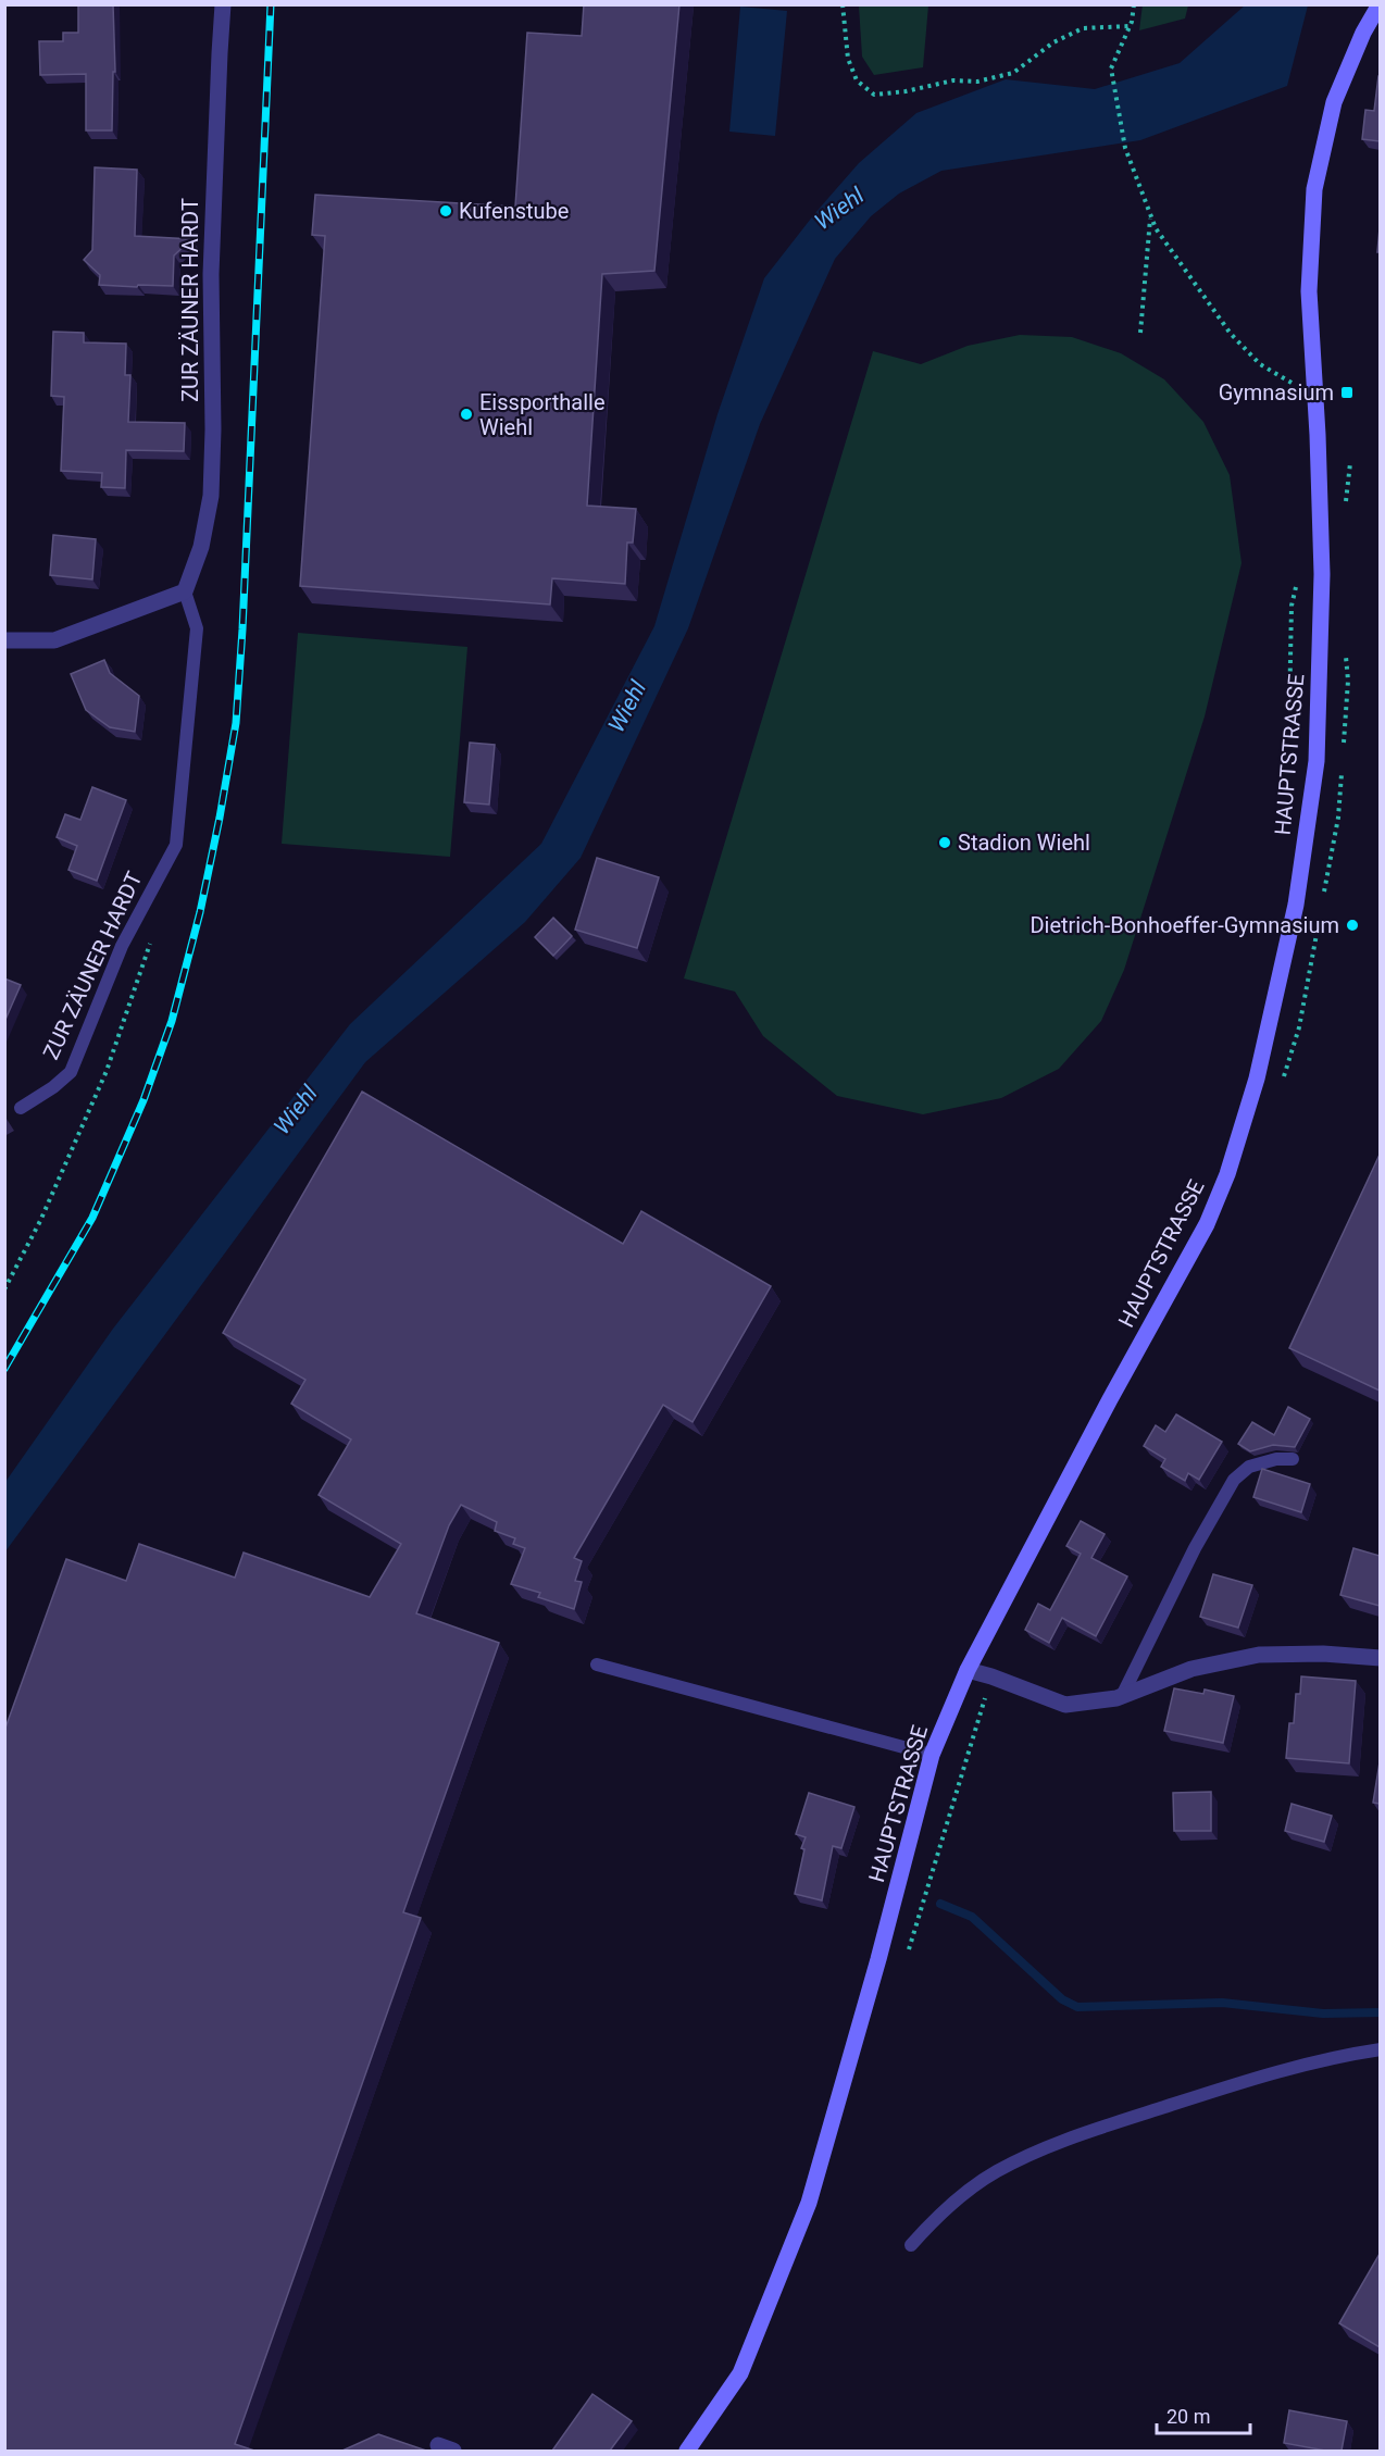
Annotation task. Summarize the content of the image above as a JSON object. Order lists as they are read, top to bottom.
{
  "streets": {
    "street": ["ZUR ZÄUNER HARDT", "HAUPTSTRASSE"]
  },
  "water": ["Wiehl"],
  "places": {
    "other": [
      "Kufenstube",
      "Eissporthalle Wiehl",
      "Stadion Wiehl",
      "Dietrich-Bonhoeffer-Gymnasium"
    ],
    "transit": ["Gymnasium"]
  },
  "scale_bar": "20 m"
}
